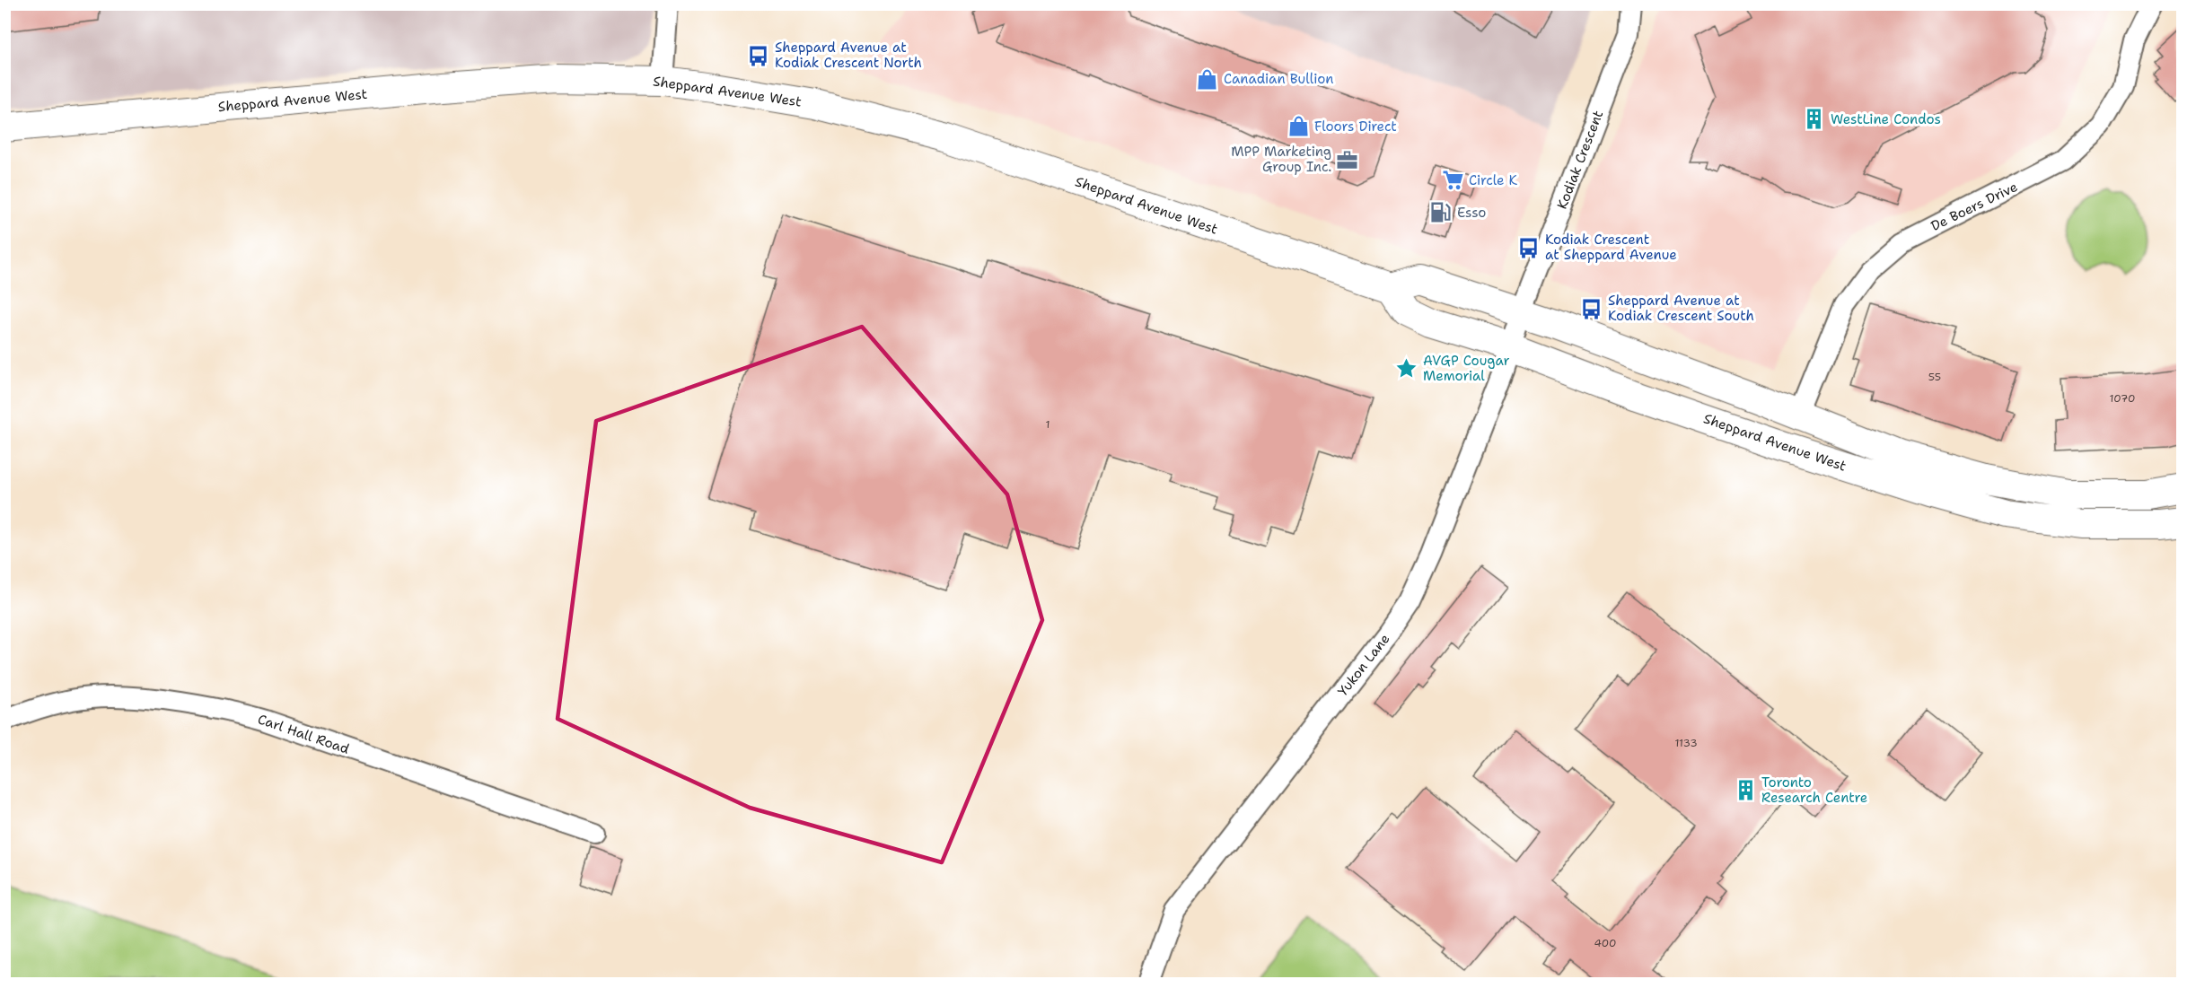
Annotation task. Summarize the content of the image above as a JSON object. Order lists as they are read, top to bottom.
{
  "streets": {
    "main road": ["Sheppard Avenue West"],
    "street": [
      "Kodiak Crescent",
      "De Boers Drive",
      "Yukon Lane",
      "Carl Hall Road"
    ]
  },
  "crossings": [
    ["Sheppard Avenue West", "Yukon Lane"],
    ["Kodiak Crescent", "Yukon Lane"]
  ],
  "places": {
    "bus stop": ["Sheppard Avenue at Kodiak Crescent North", "Kodiak Crescent at Sheppard Avenue", "Sheppard Avenue at Kodiak Crescent South"],
    "shop": ["Canadian Bullion", "Floors Direct"],
    "building": ["WestLine Condos", "Toronto Research Centre"],
    "office": ["MPP Marketing Group Inc."],
    "supermarket": ["Circle K"],
    "fuel station": ["Esso"],
    "place": ["AVGP Cougar Memorial"]
  },
  "house_numbers": [
    "55",
    "1070",
    "1",
    "1133",
    "400"
  ]
}
